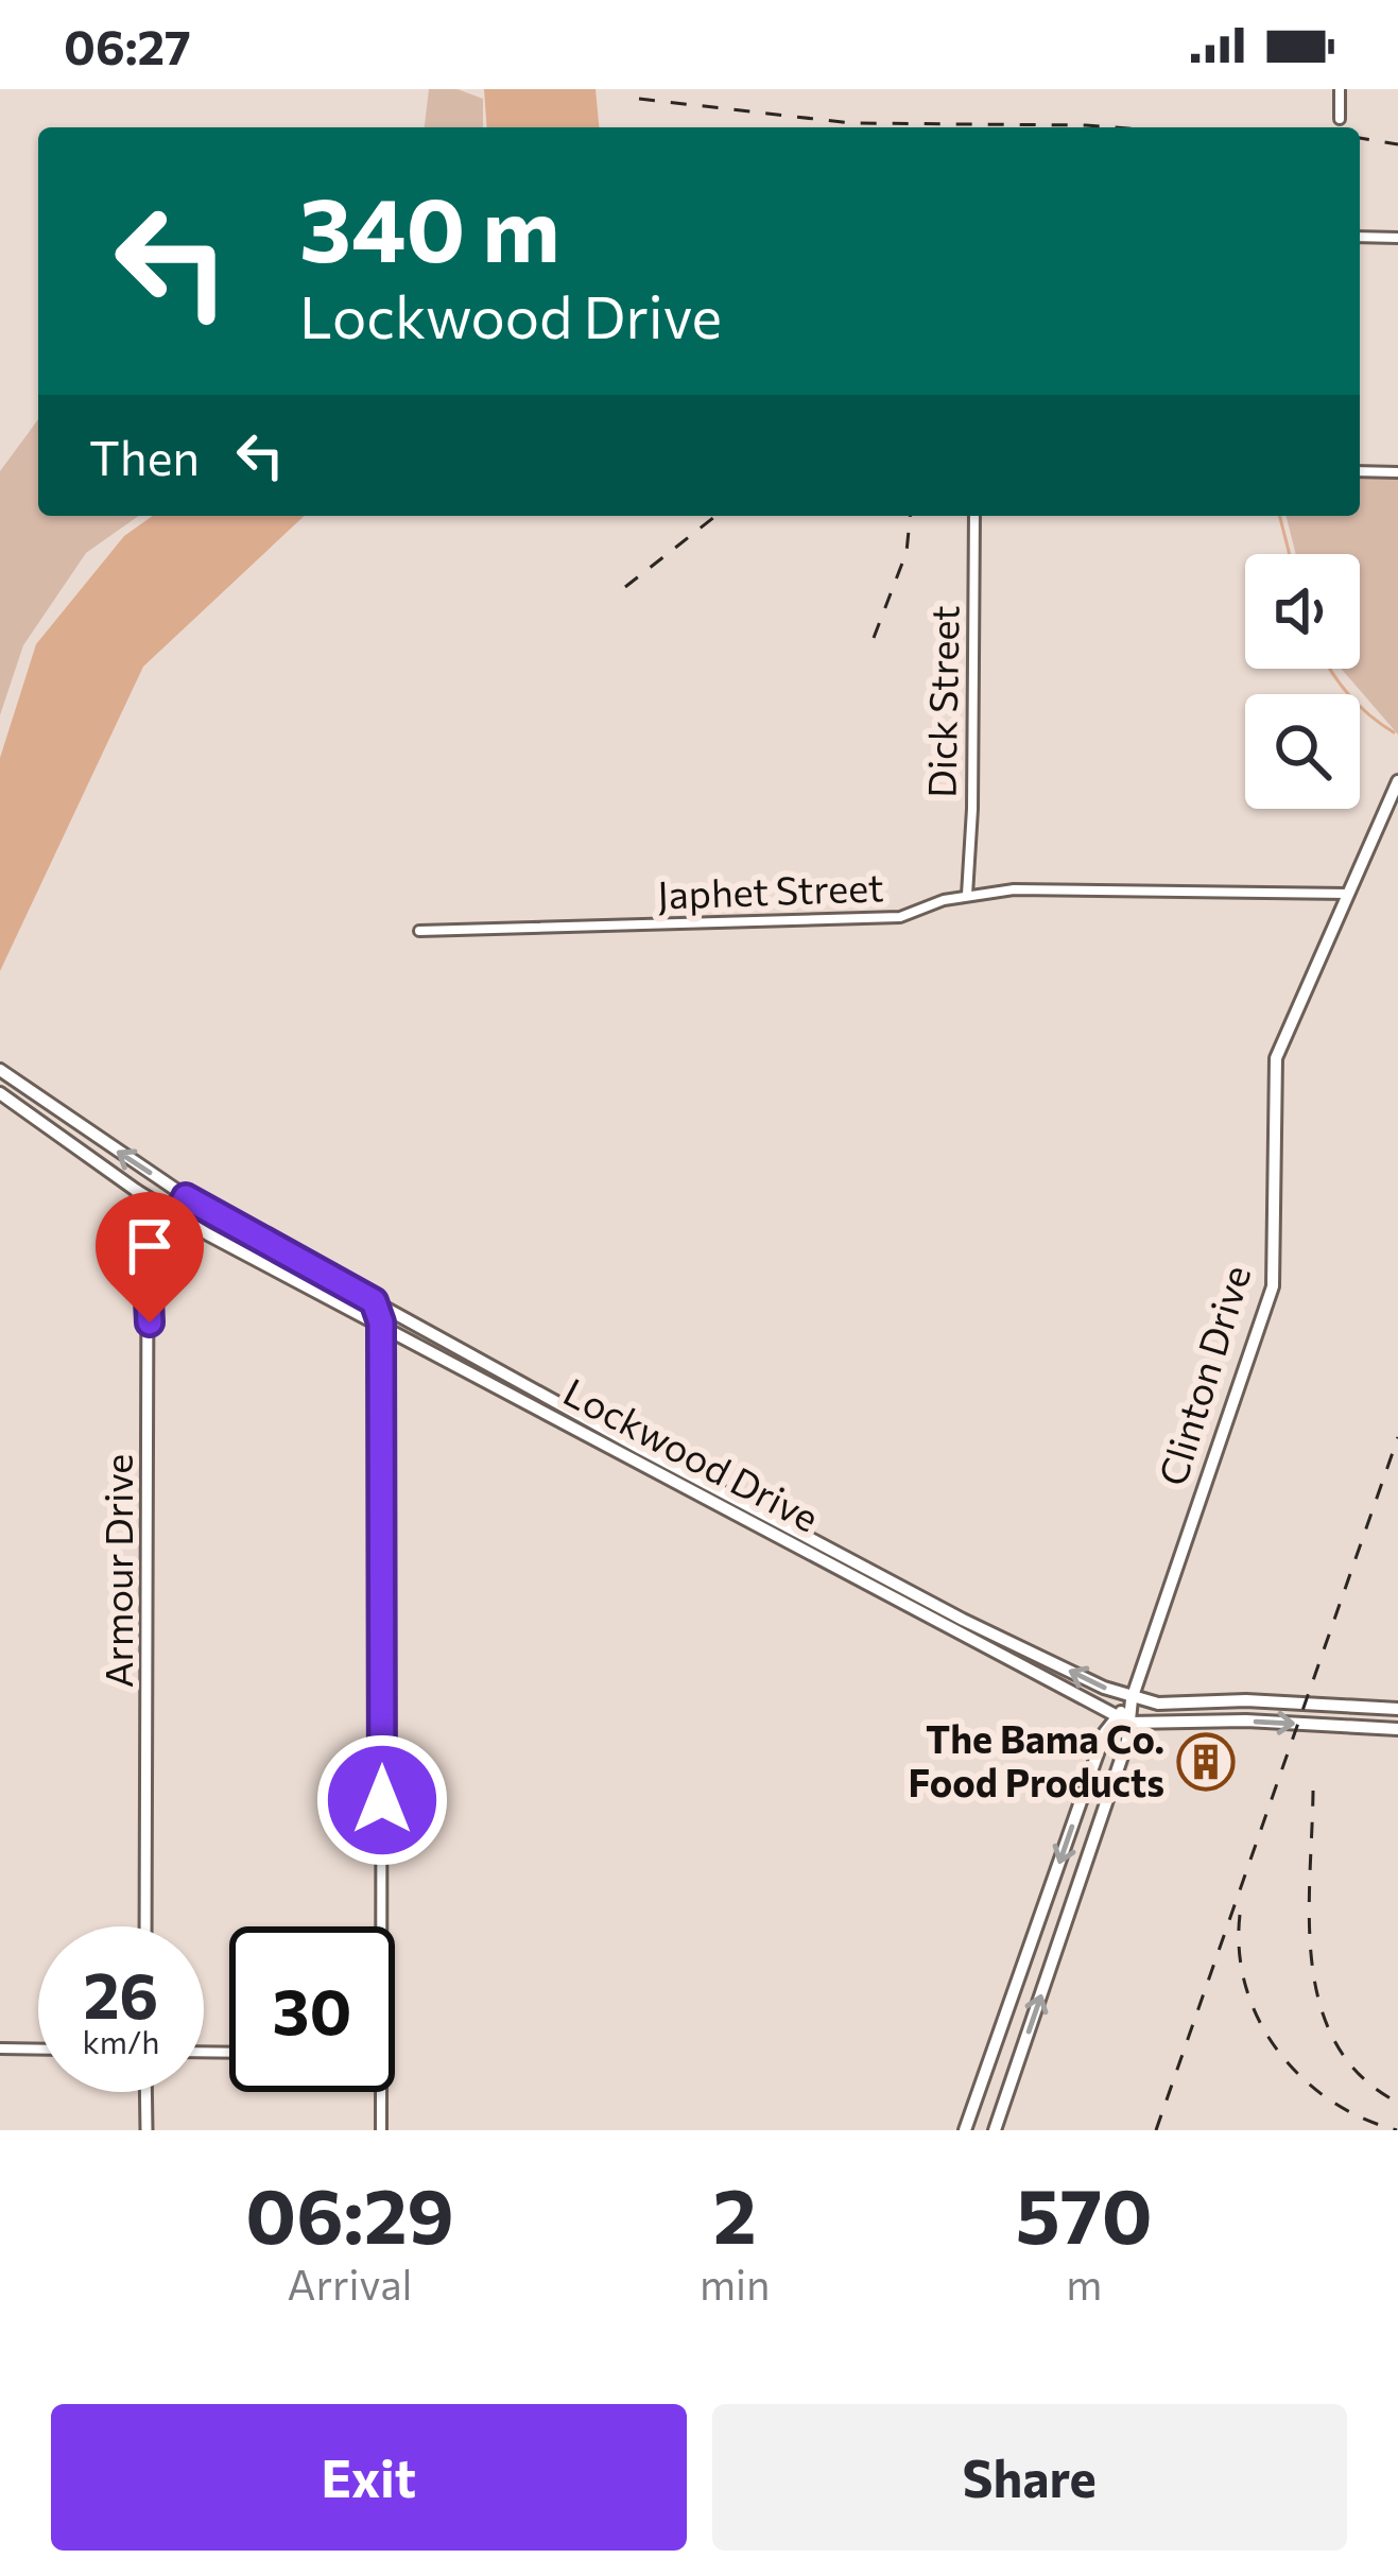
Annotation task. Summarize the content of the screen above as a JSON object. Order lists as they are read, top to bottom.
{
  "streets": {
    "main road": ["Clinton Drive", "Lockwood Drive"],
    "street": ["Dick Street", "Japhet Street", "Armour Drive"]
  },
  "crossings": [
    ["Dick Street", "Japhet Street"],
    ["Japhet Street", "Clinton Drive"],
    ["Clinton Drive", "Lockwood Drive"],
    ["Lockwood Drive", "Armour Drive"]
  ],
  "places": {
    "building": ["The Bama Co. Food Products"]
  },
  "page": {
    "status": "06:27",
    "turn": ["340 m", "Lockwood Drive"],
    "then": "Then",
    "speed": "26 km/h",
    "limit": "30",
    "eta": [
      "06:29",
      "Arrival",
      "2",
      "min",
      "570",
      "m"
    ],
    "buttons": ["Exit", "Share"]
  }
}
